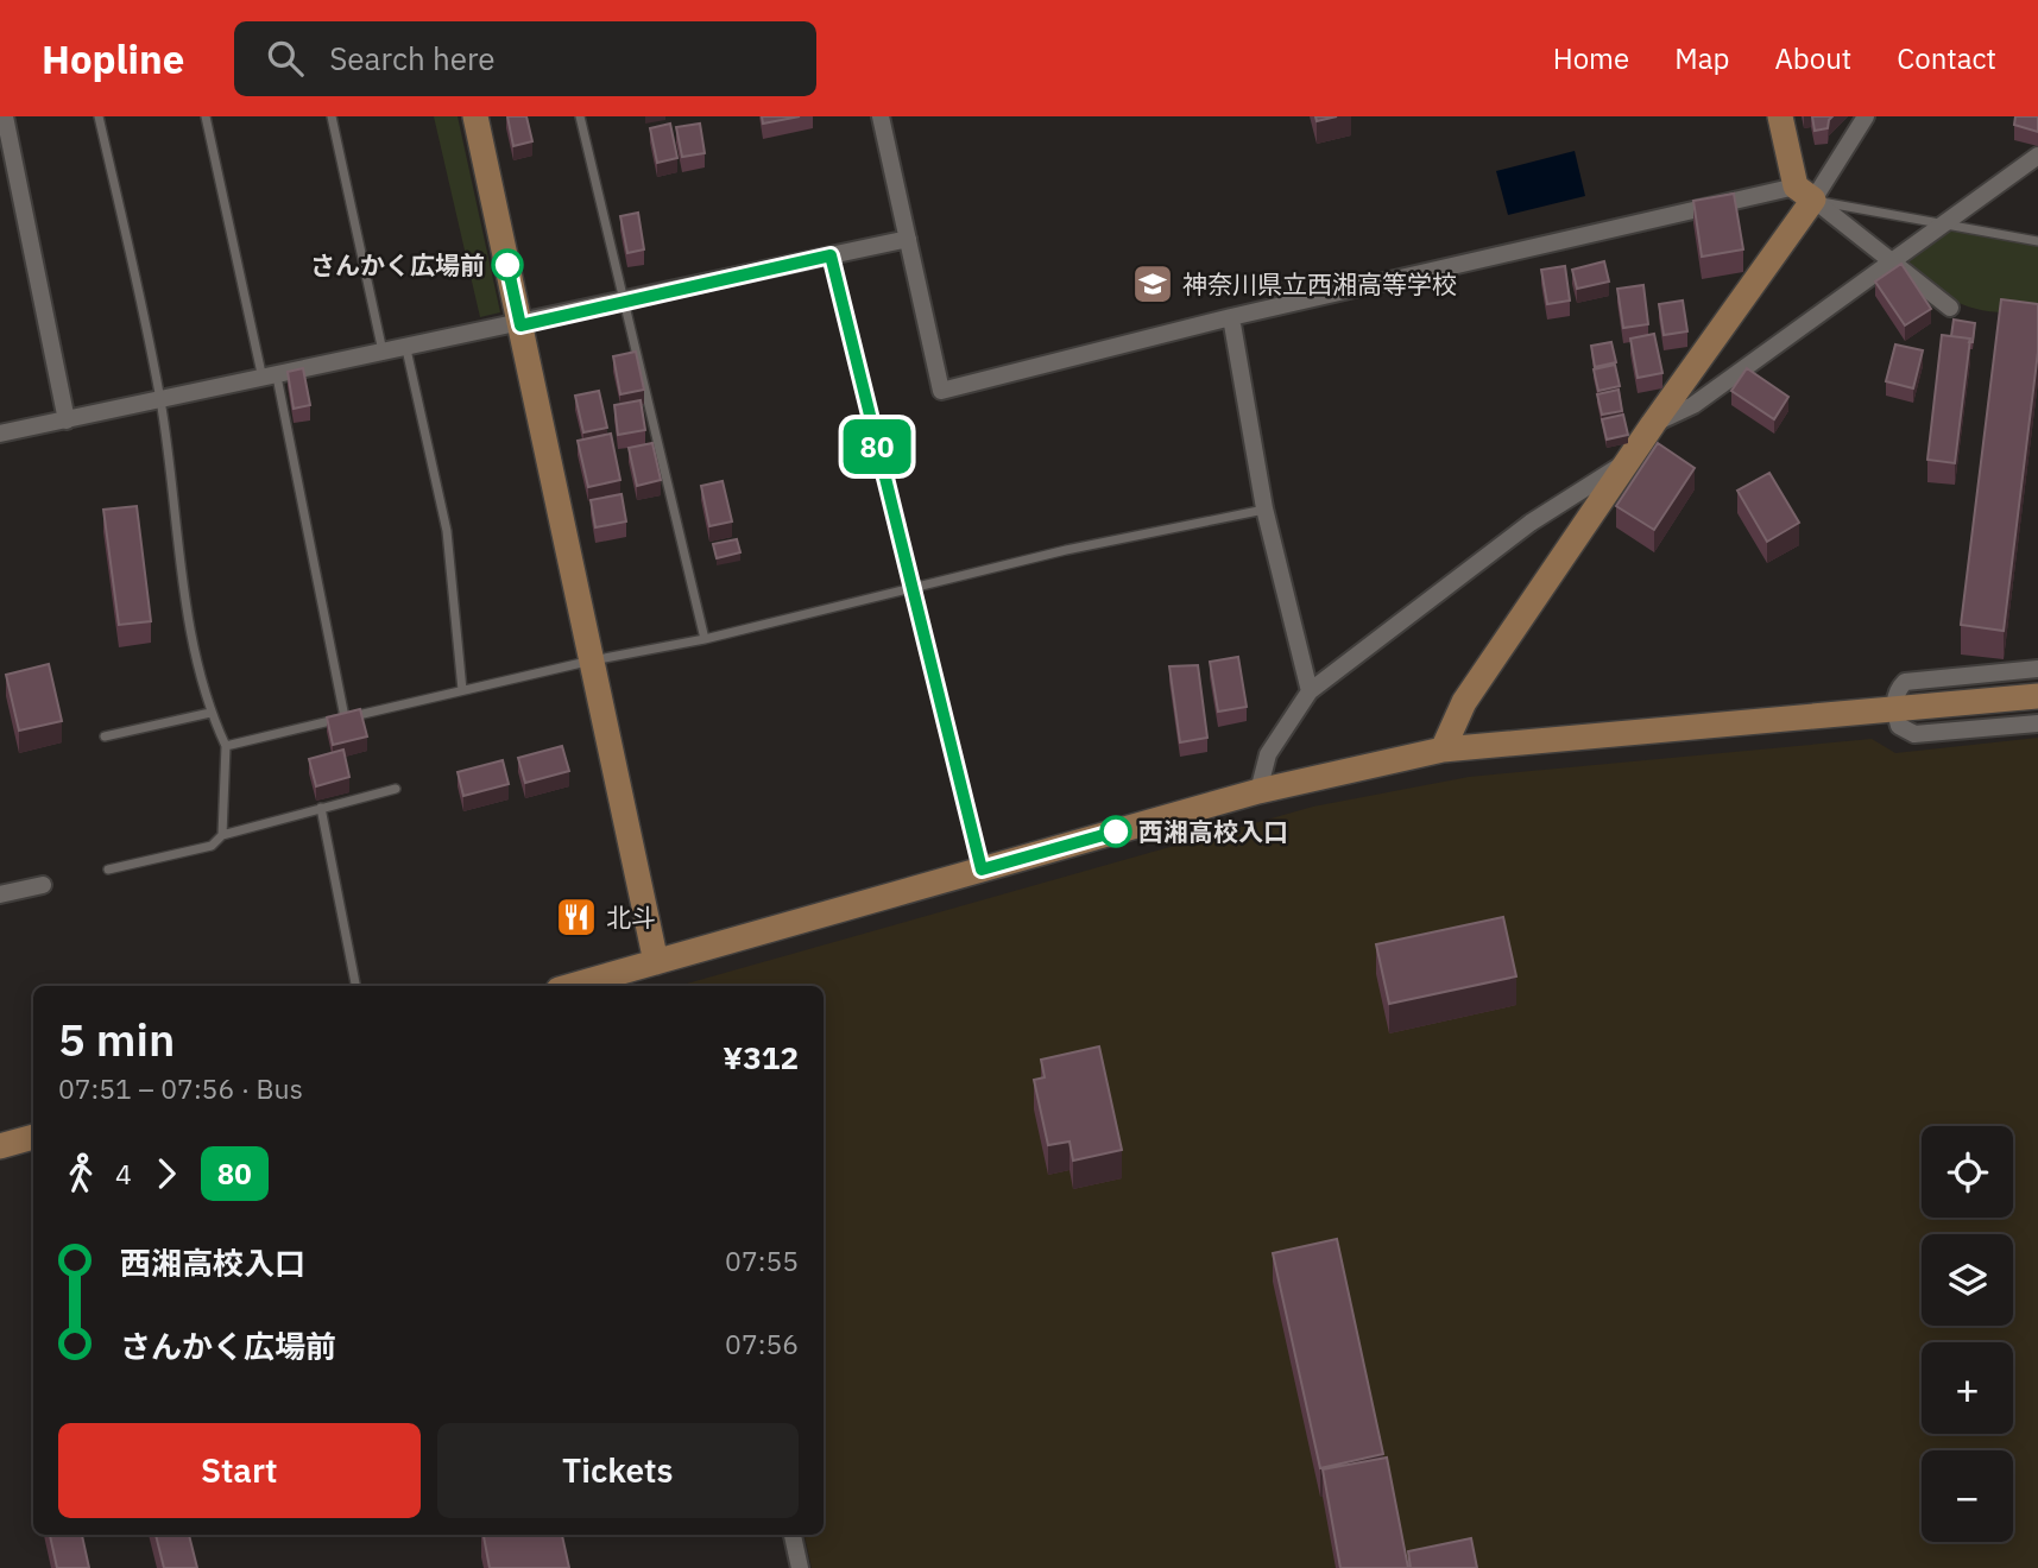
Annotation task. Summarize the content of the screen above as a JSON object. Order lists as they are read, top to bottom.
{
  "places": {
    "other": ["さんかく広場前", "西湘高校入口"],
    "school or university": ["神奈川県立西湘高等学校"],
    "restaurant": ["北斗"]
  },
  "lines": ["bus line 80"],
  "page": {
    "header": "Hopline",
    "search": "Search here",
    "nav": [
      "Home",
      "Map",
      "About",
      "Contact"
    ],
    "on_map": "80",
    "heading": ["5 min", "07:51 – 07:56 · Bus", "¥312"],
    "map_buttons": ["+", "−"],
    "legs": ["4", "80"],
    "list": [
      {
        "name": "西湘高校入口",
        "value": "07:55"
      },
      {
        "name": "さんかく広場前",
        "value": "07:56"
      }
    ],
    "buttons": ["Start", "Tickets"]
  }
}
